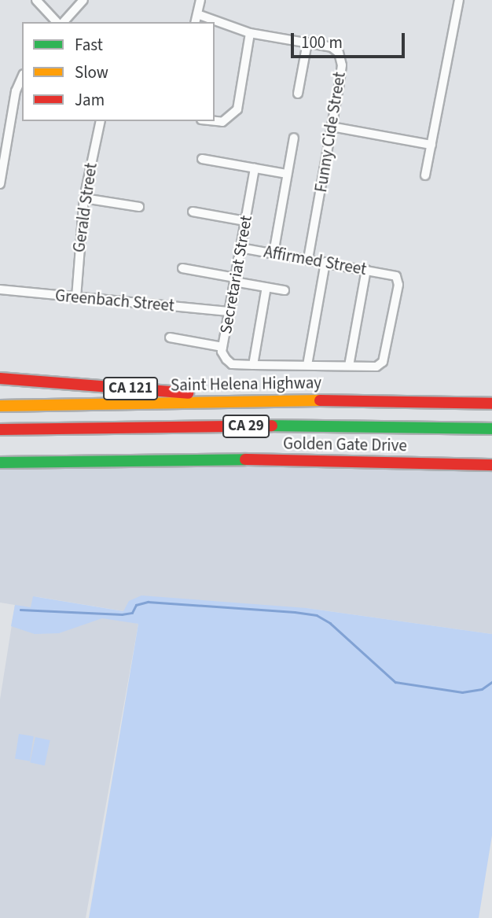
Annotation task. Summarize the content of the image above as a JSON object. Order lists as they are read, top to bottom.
{
  "streets": {
    "main road": [
      "Saint Helena Highway",
      "CA 121",
      "CA 29",
      "Golden Gate Drive"
    ],
    "street": [
      "Funny Cide Street",
      "Gerald Street",
      "Affirmed Street",
      "Secretariat Street",
      "Greenbach Street"
    ]
  },
  "crossings": [
    ["Funny Cide Street", "Affirmed Street"],
    ["Gerald Street", "Greenbach Street"],
    ["Affirmed Street", "Secretariat Street"],
    ["Secretariat Street", "Greenbach Street"],
    ["Saint Helena Highway", "CA 121"]
  ],
  "legend": ["Fast", "Slow", "Jam"],
  "scale_bar": "100 m"
}
